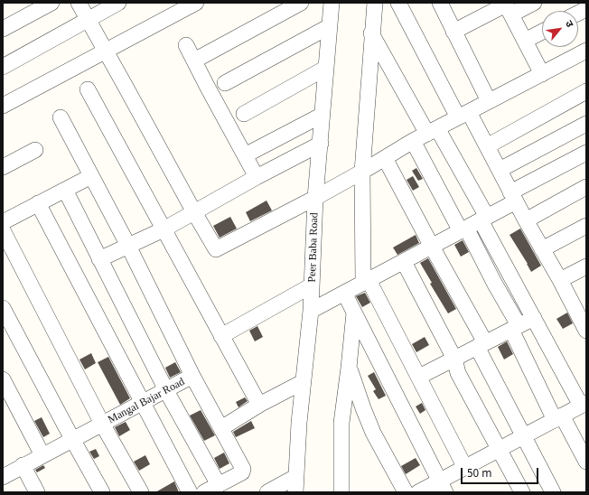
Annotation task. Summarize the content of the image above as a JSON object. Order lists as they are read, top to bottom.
{
  "streets": {
    "street": ["Peer Baba Road", "Mangal Bajar Road"]
  },
  "scale_bar": "50 m",
  "north": "top right"
}
